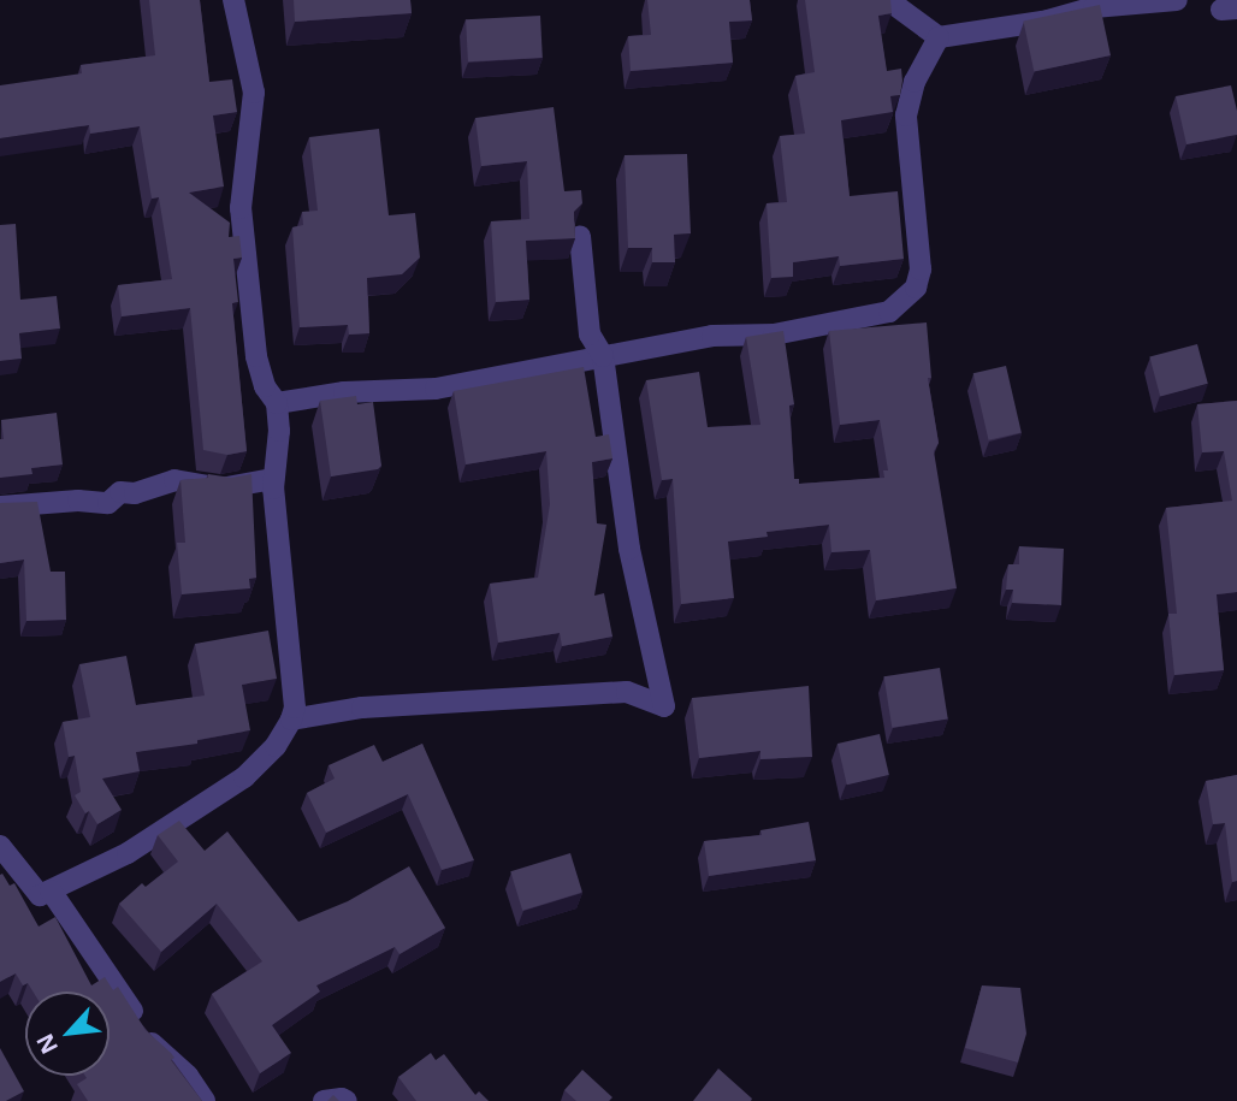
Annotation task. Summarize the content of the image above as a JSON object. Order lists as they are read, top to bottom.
{
  "north": "bottom left"
}
